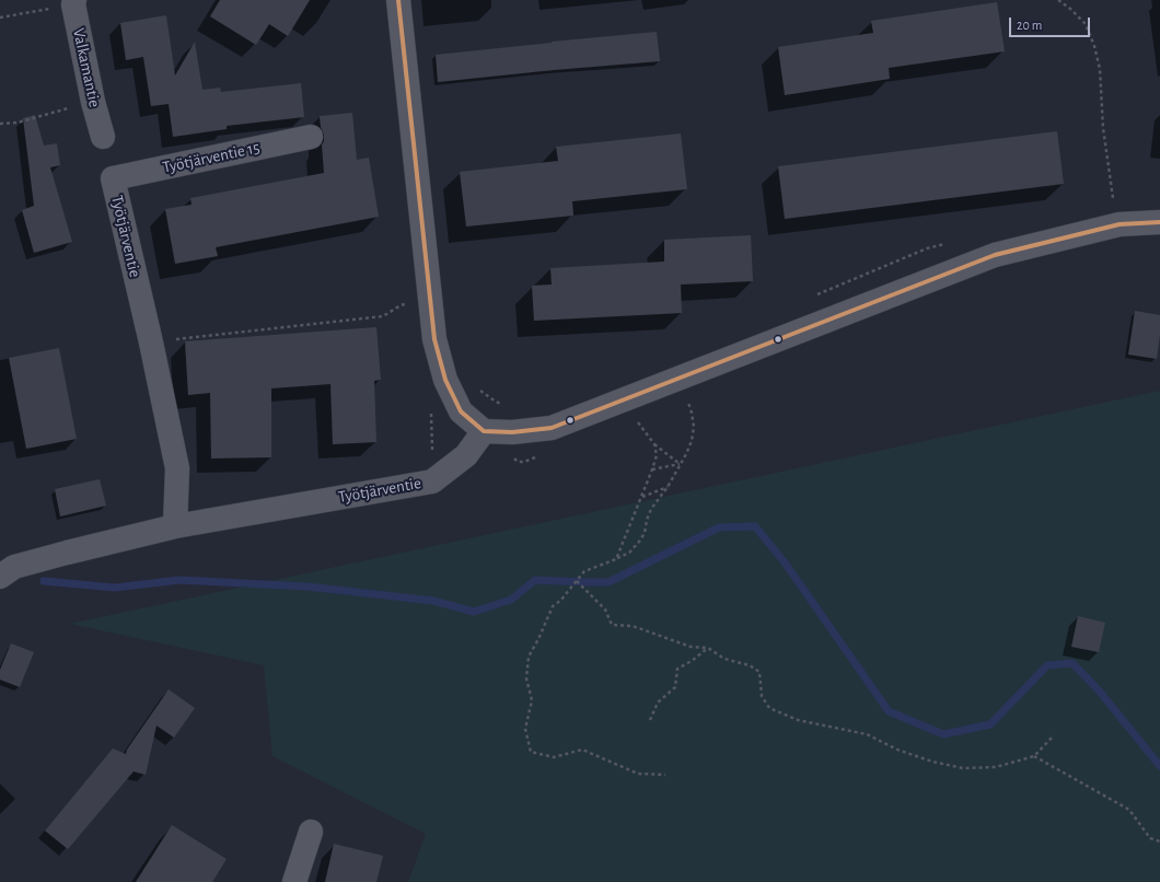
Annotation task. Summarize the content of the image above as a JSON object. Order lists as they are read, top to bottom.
{
  "streets": {
    "street": ["Valkamantie", "Työtjärventie 15", "Työtjärventie"]
  },
  "crossings": [
    ["Työtjärventie 15", "Työtjärventie"]
  ],
  "scale_bar": "20 m"
}
